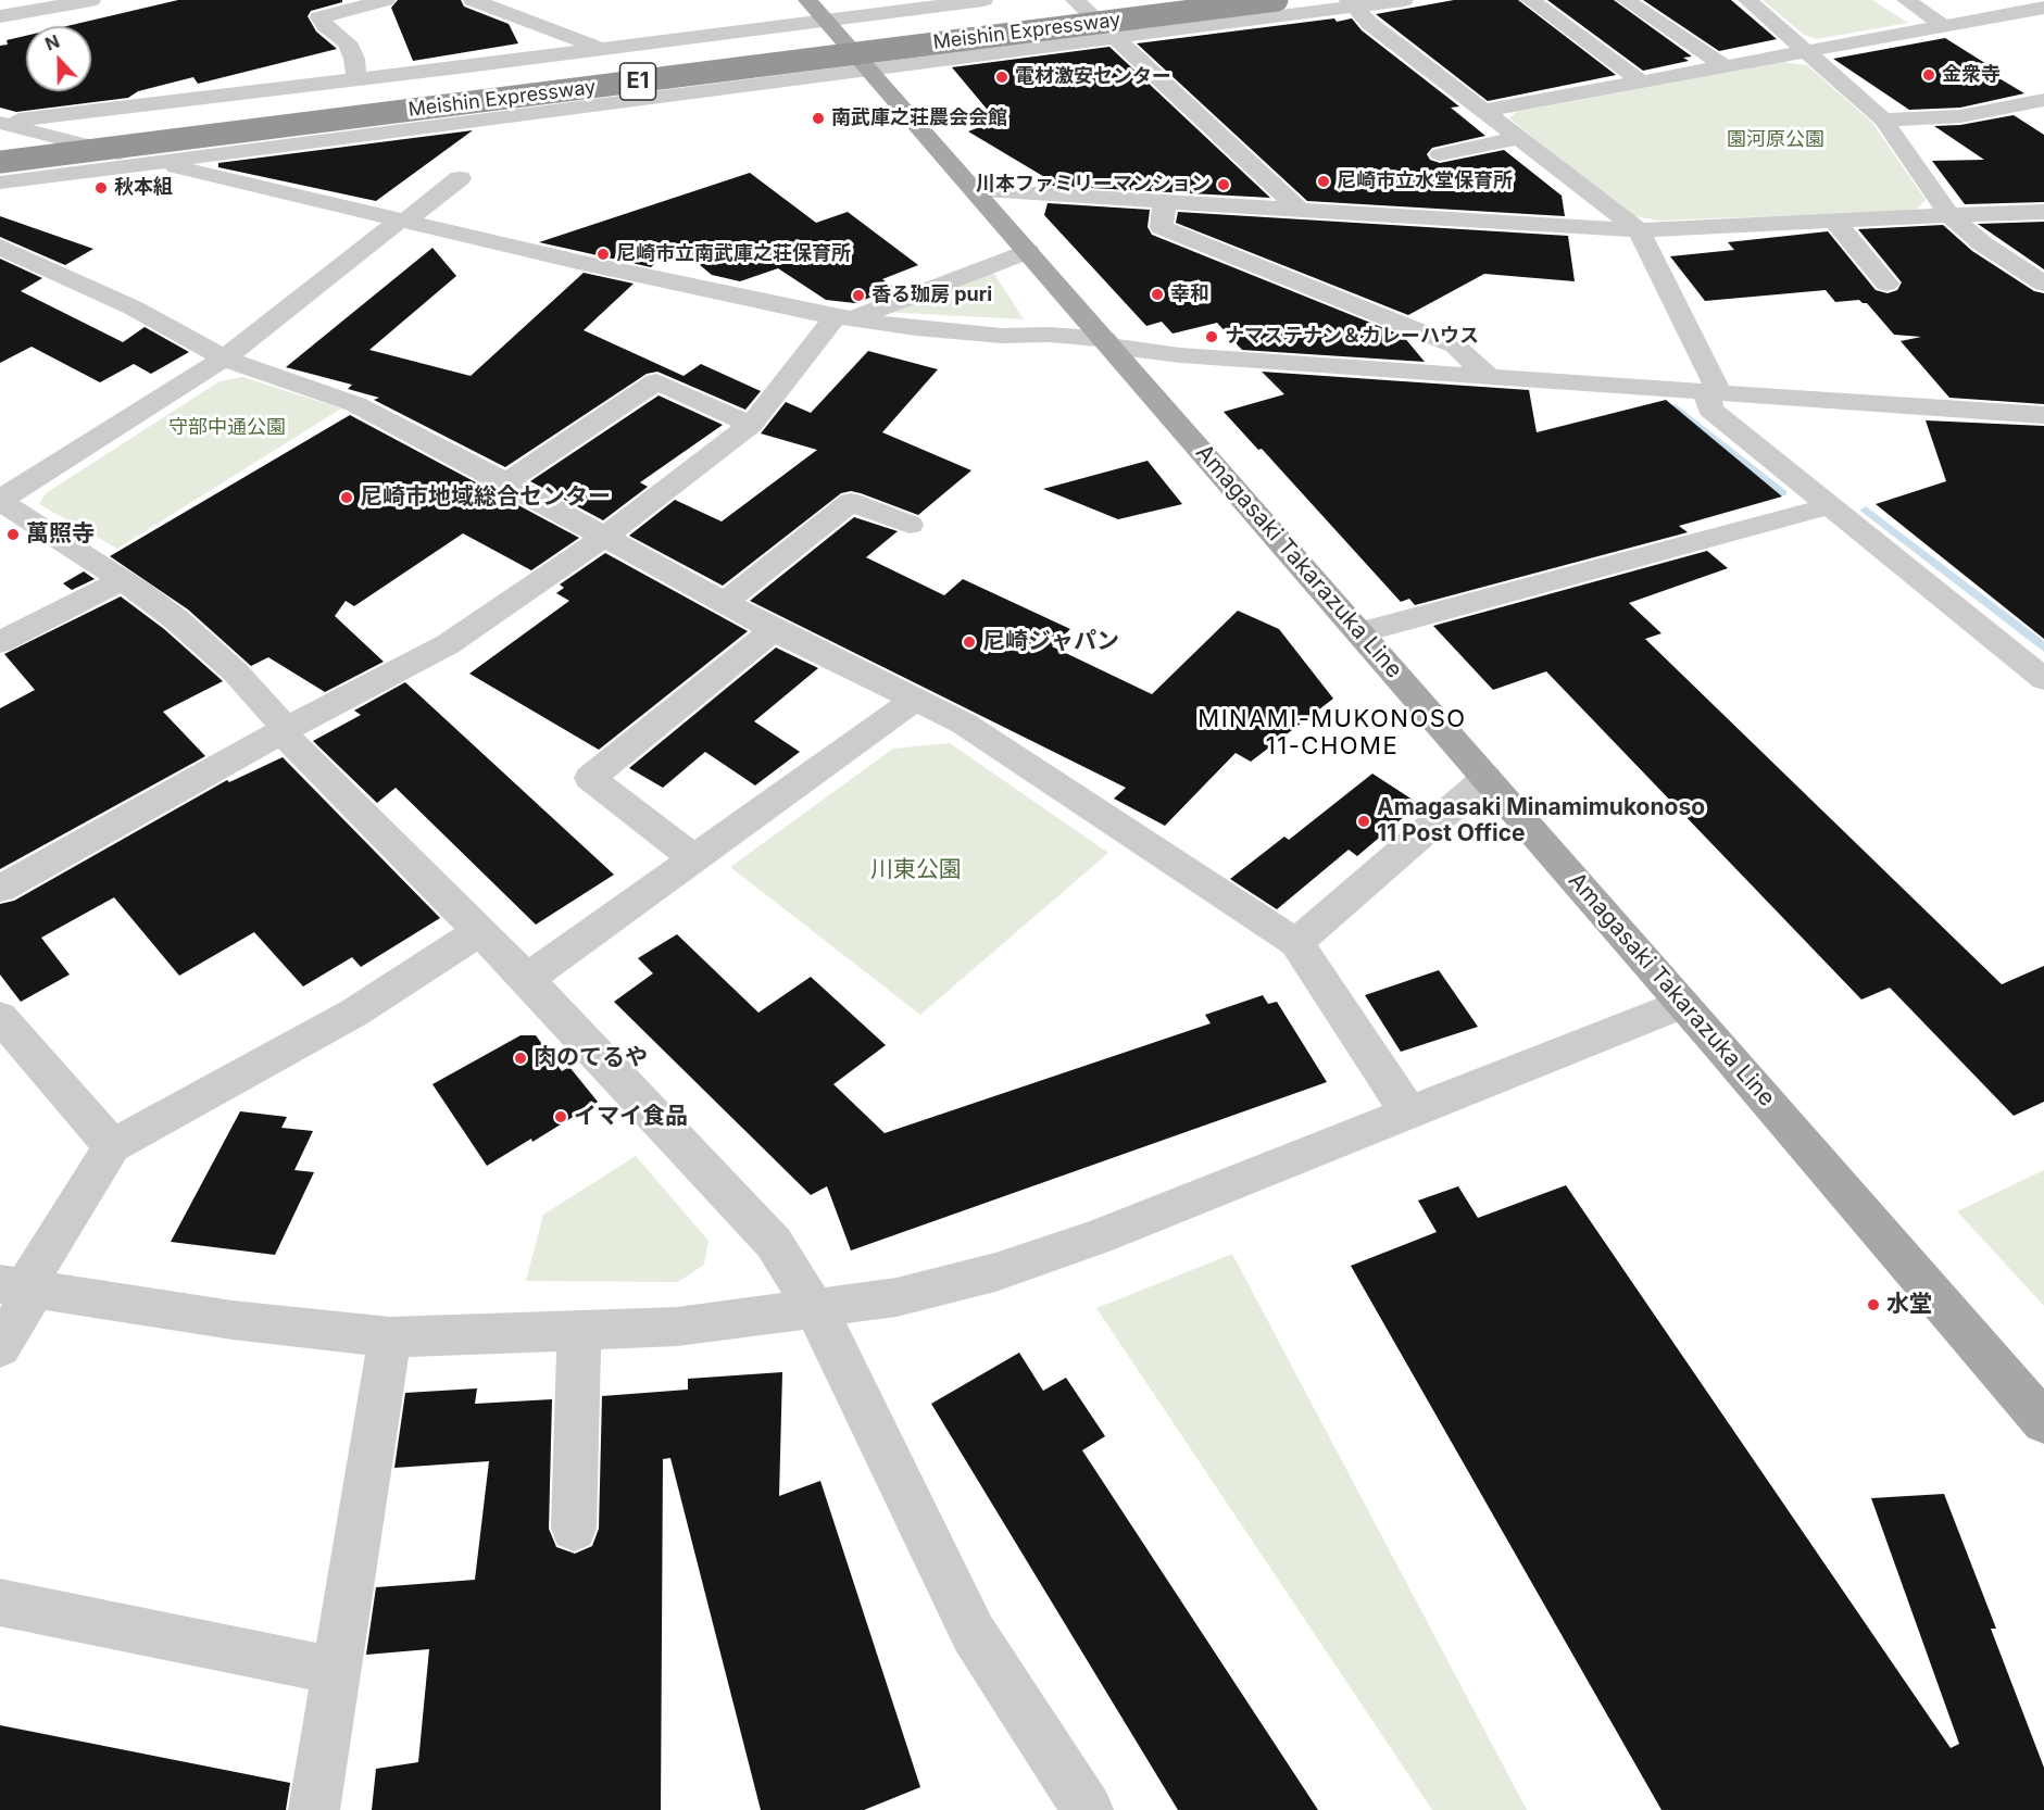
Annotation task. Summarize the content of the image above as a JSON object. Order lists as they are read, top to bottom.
{
  "streets": {
    "highway": ["Meishin Expressway", "E1"],
    "main road": ["Amagasaki Takarazuka Line"]
  },
  "districts": ["MINAMI-MUKONOSO 11-CHOME"],
  "parks": ["園河原公園", "守部中通公園", "川東公園"],
  "places": [
    "金衆寺",
    "電材激安センター",
    "南武庫之荘農会会館",
    "尼崎市立水堂保育所",
    "川本ファミリーマンション",
    "秋本組",
    "尼崎市立南武庫之荘保育所",
    "幸和",
    "香る珈房 puri",
    "ナマステナン＆カレーハウス",
    "尼崎市地域総合センター",
    "萬照寺",
    "尼崎ジャパン",
    "Amagasaki Minamimukonoso 11 Post Office",
    "肉のてるや",
    "イマイ食品",
    "水堂"
  ],
  "north": "top"
}
